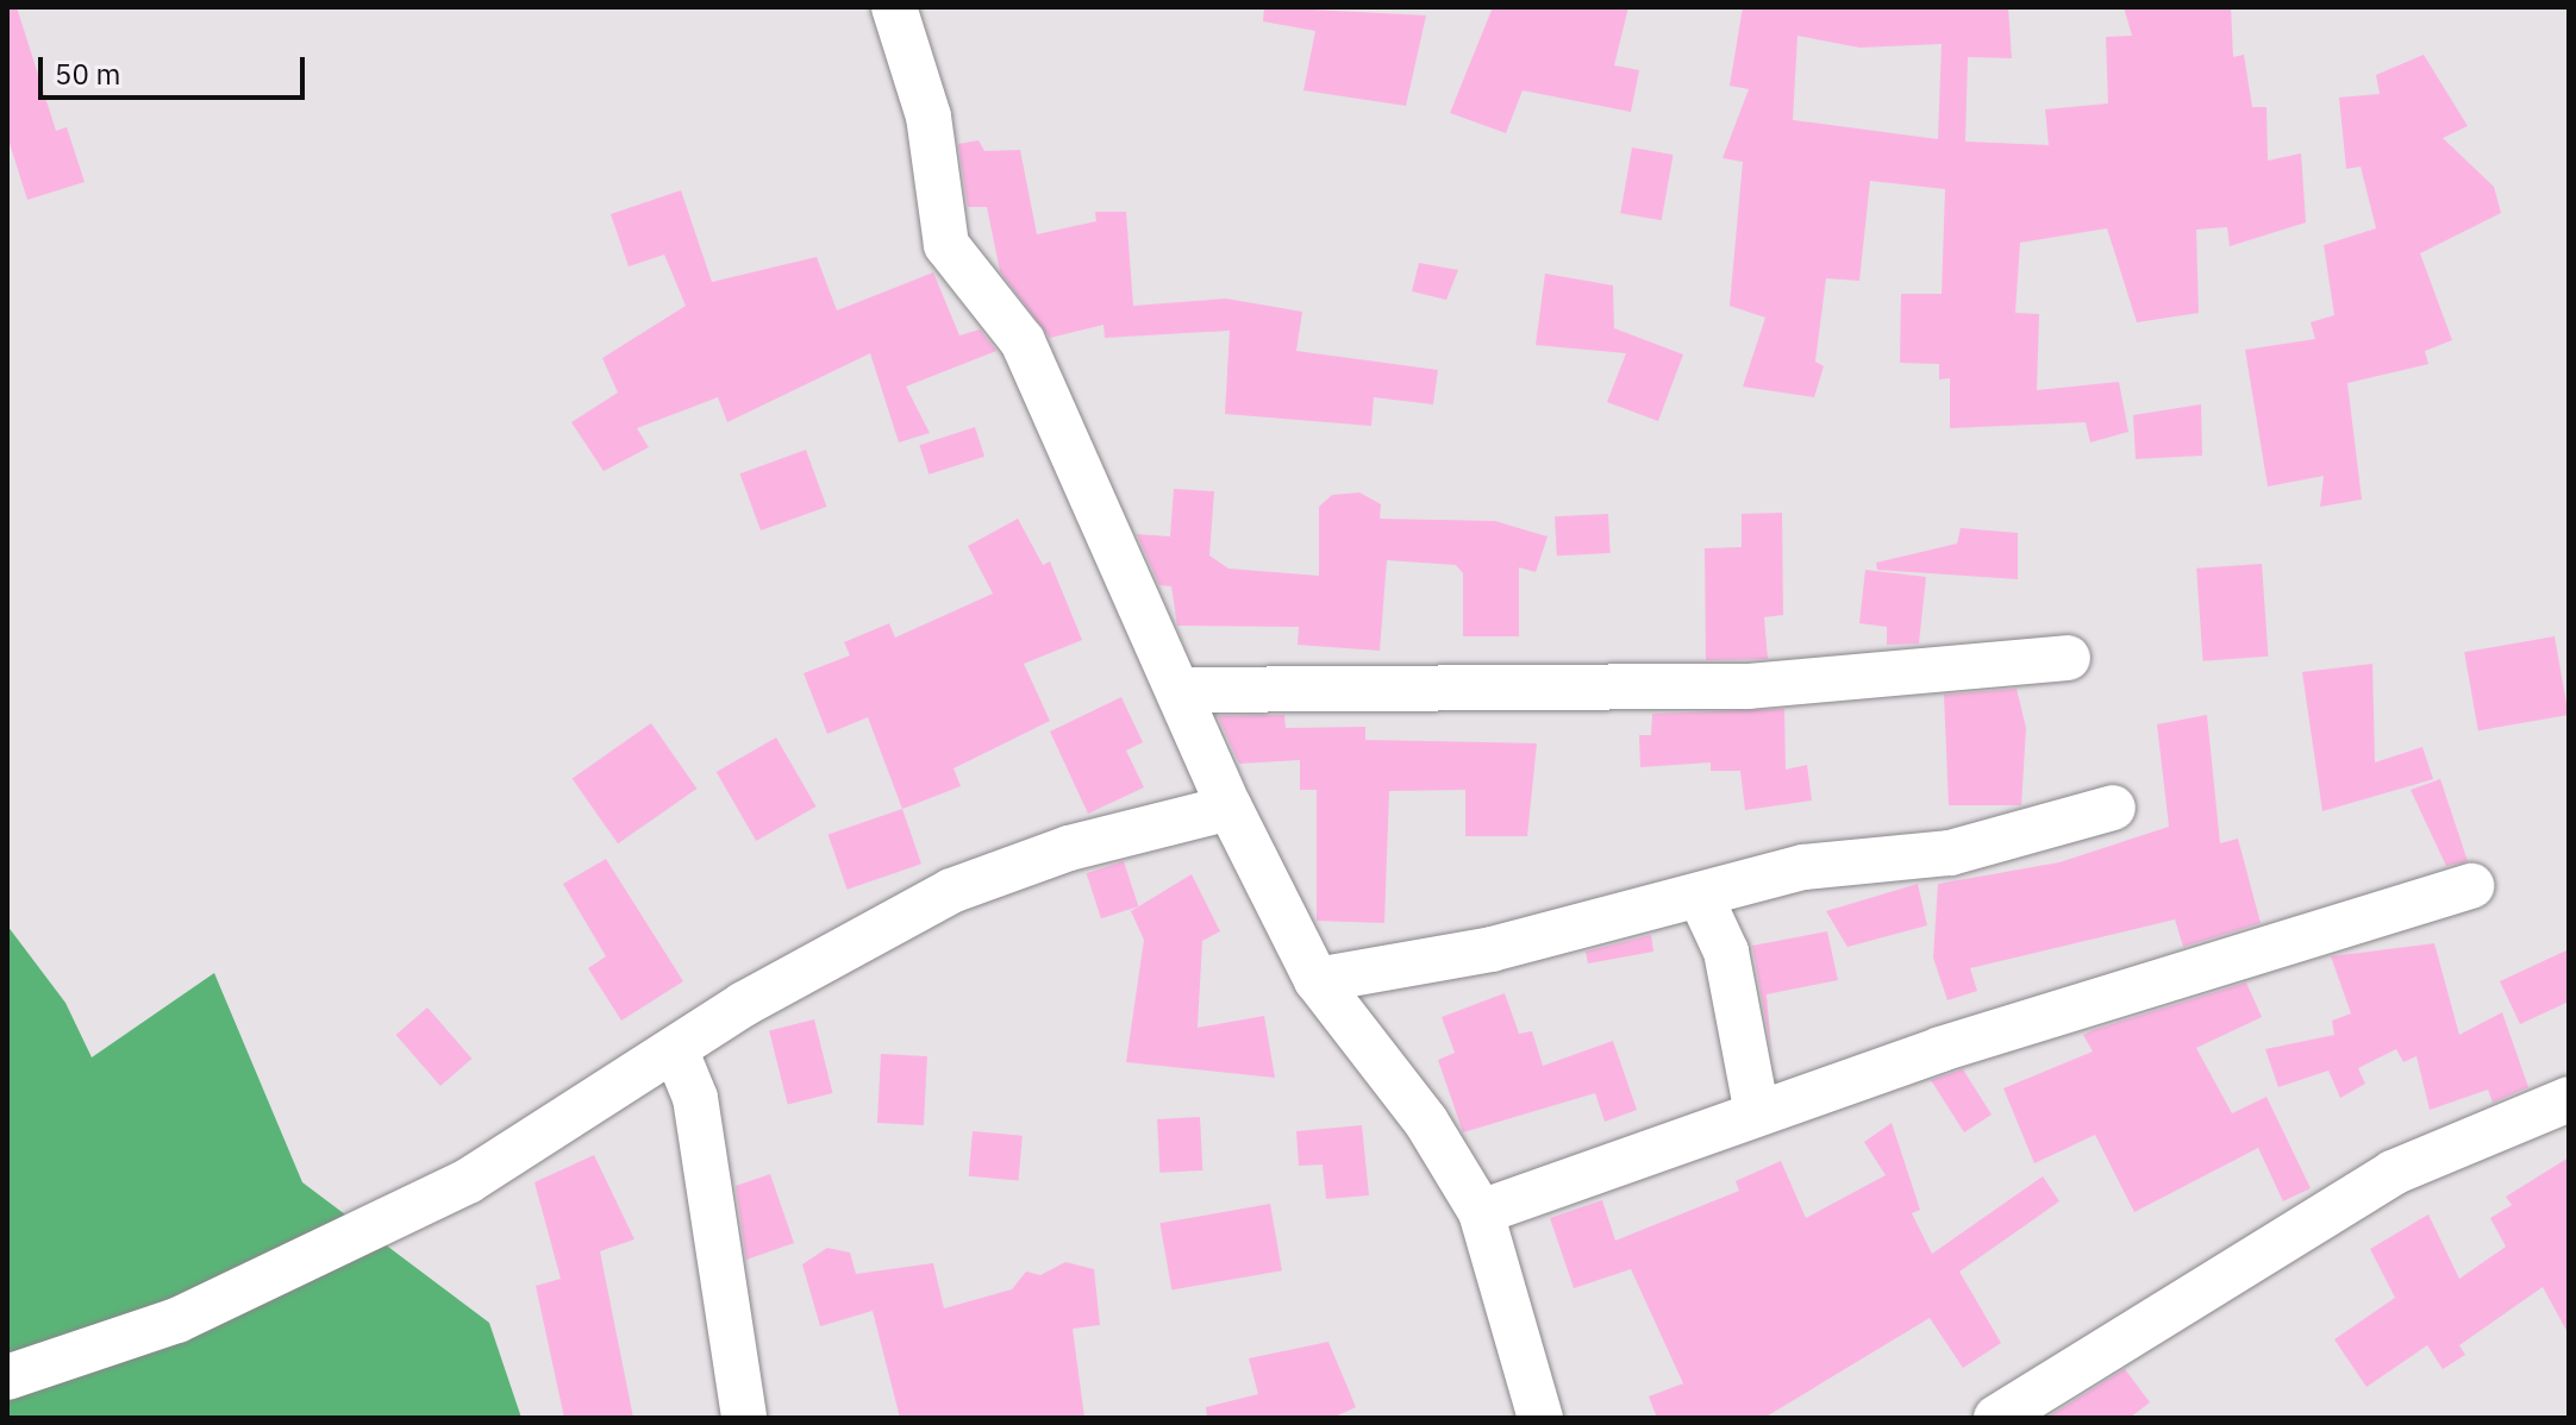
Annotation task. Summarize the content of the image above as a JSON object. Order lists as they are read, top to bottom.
{
  "scale_bar": "50 m"
}
